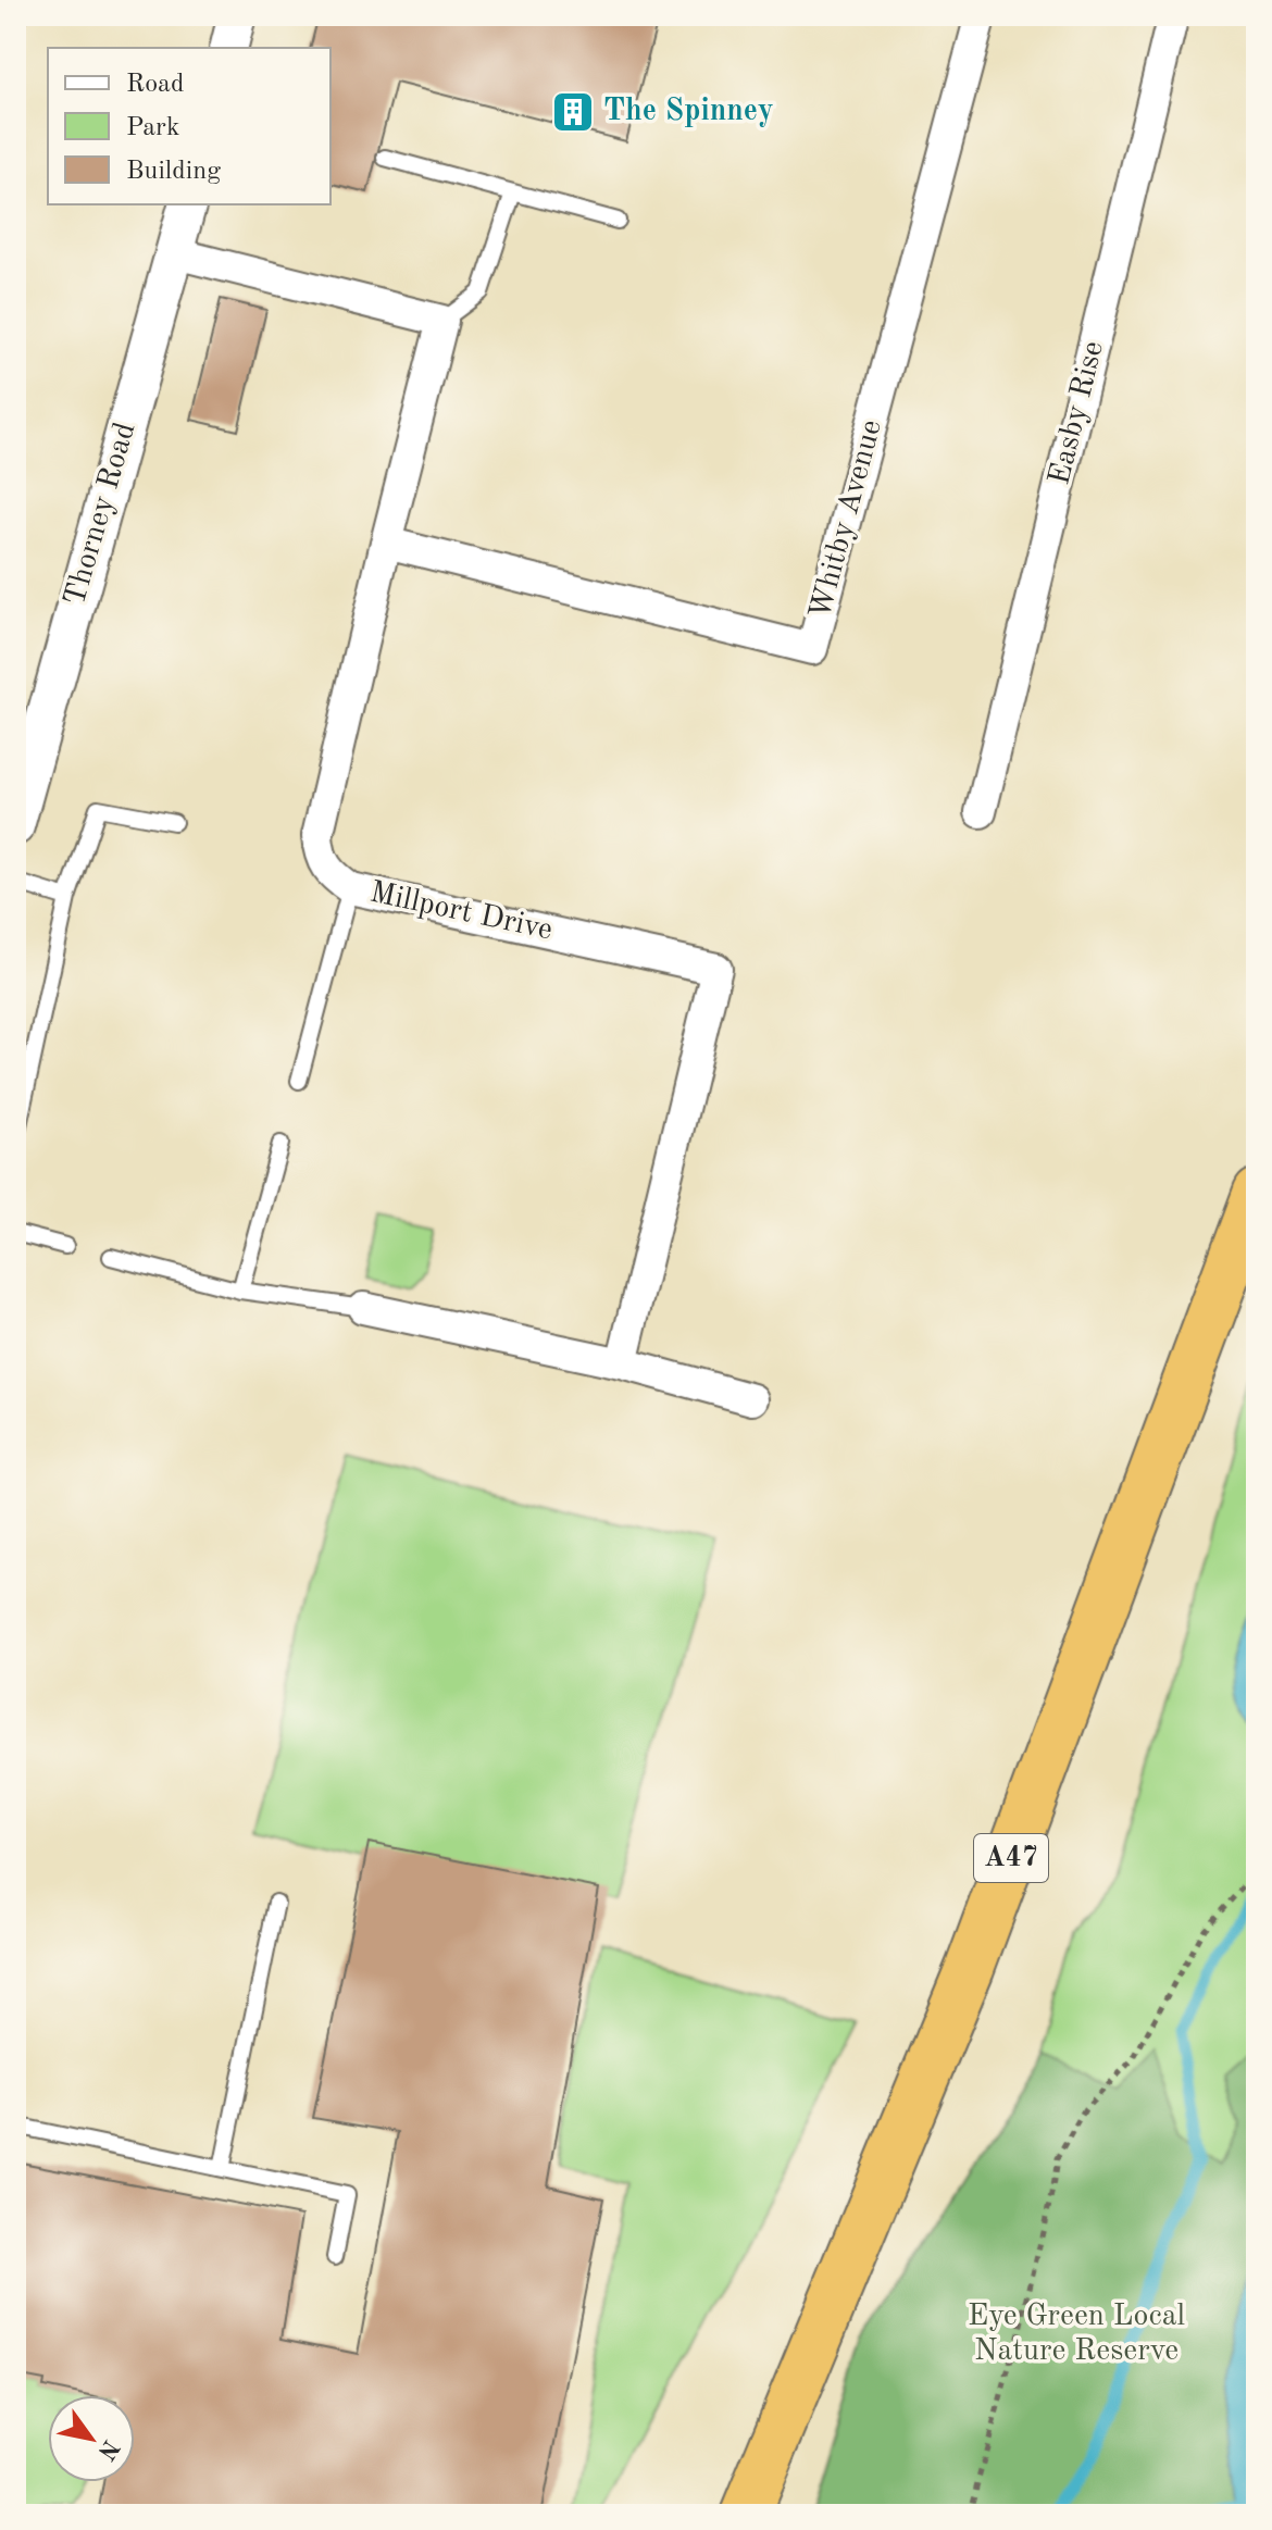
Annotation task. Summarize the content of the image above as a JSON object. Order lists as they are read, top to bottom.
{
  "streets": {
    "highway": ["A47"],
    "street": [
      "Easby Rise",
      "Thorney Road",
      "Whitby Avenue",
      "Millport Drive"
    ]
  },
  "crossings": [
    ["Whitby Avenue", "Millport Drive"]
  ],
  "parks": ["Eye Green Local Nature Reserve"],
  "places": {
    "building": ["The Spinney"]
  },
  "legend": ["Road", "Park", "Building"],
  "north": "bottom right"
}
